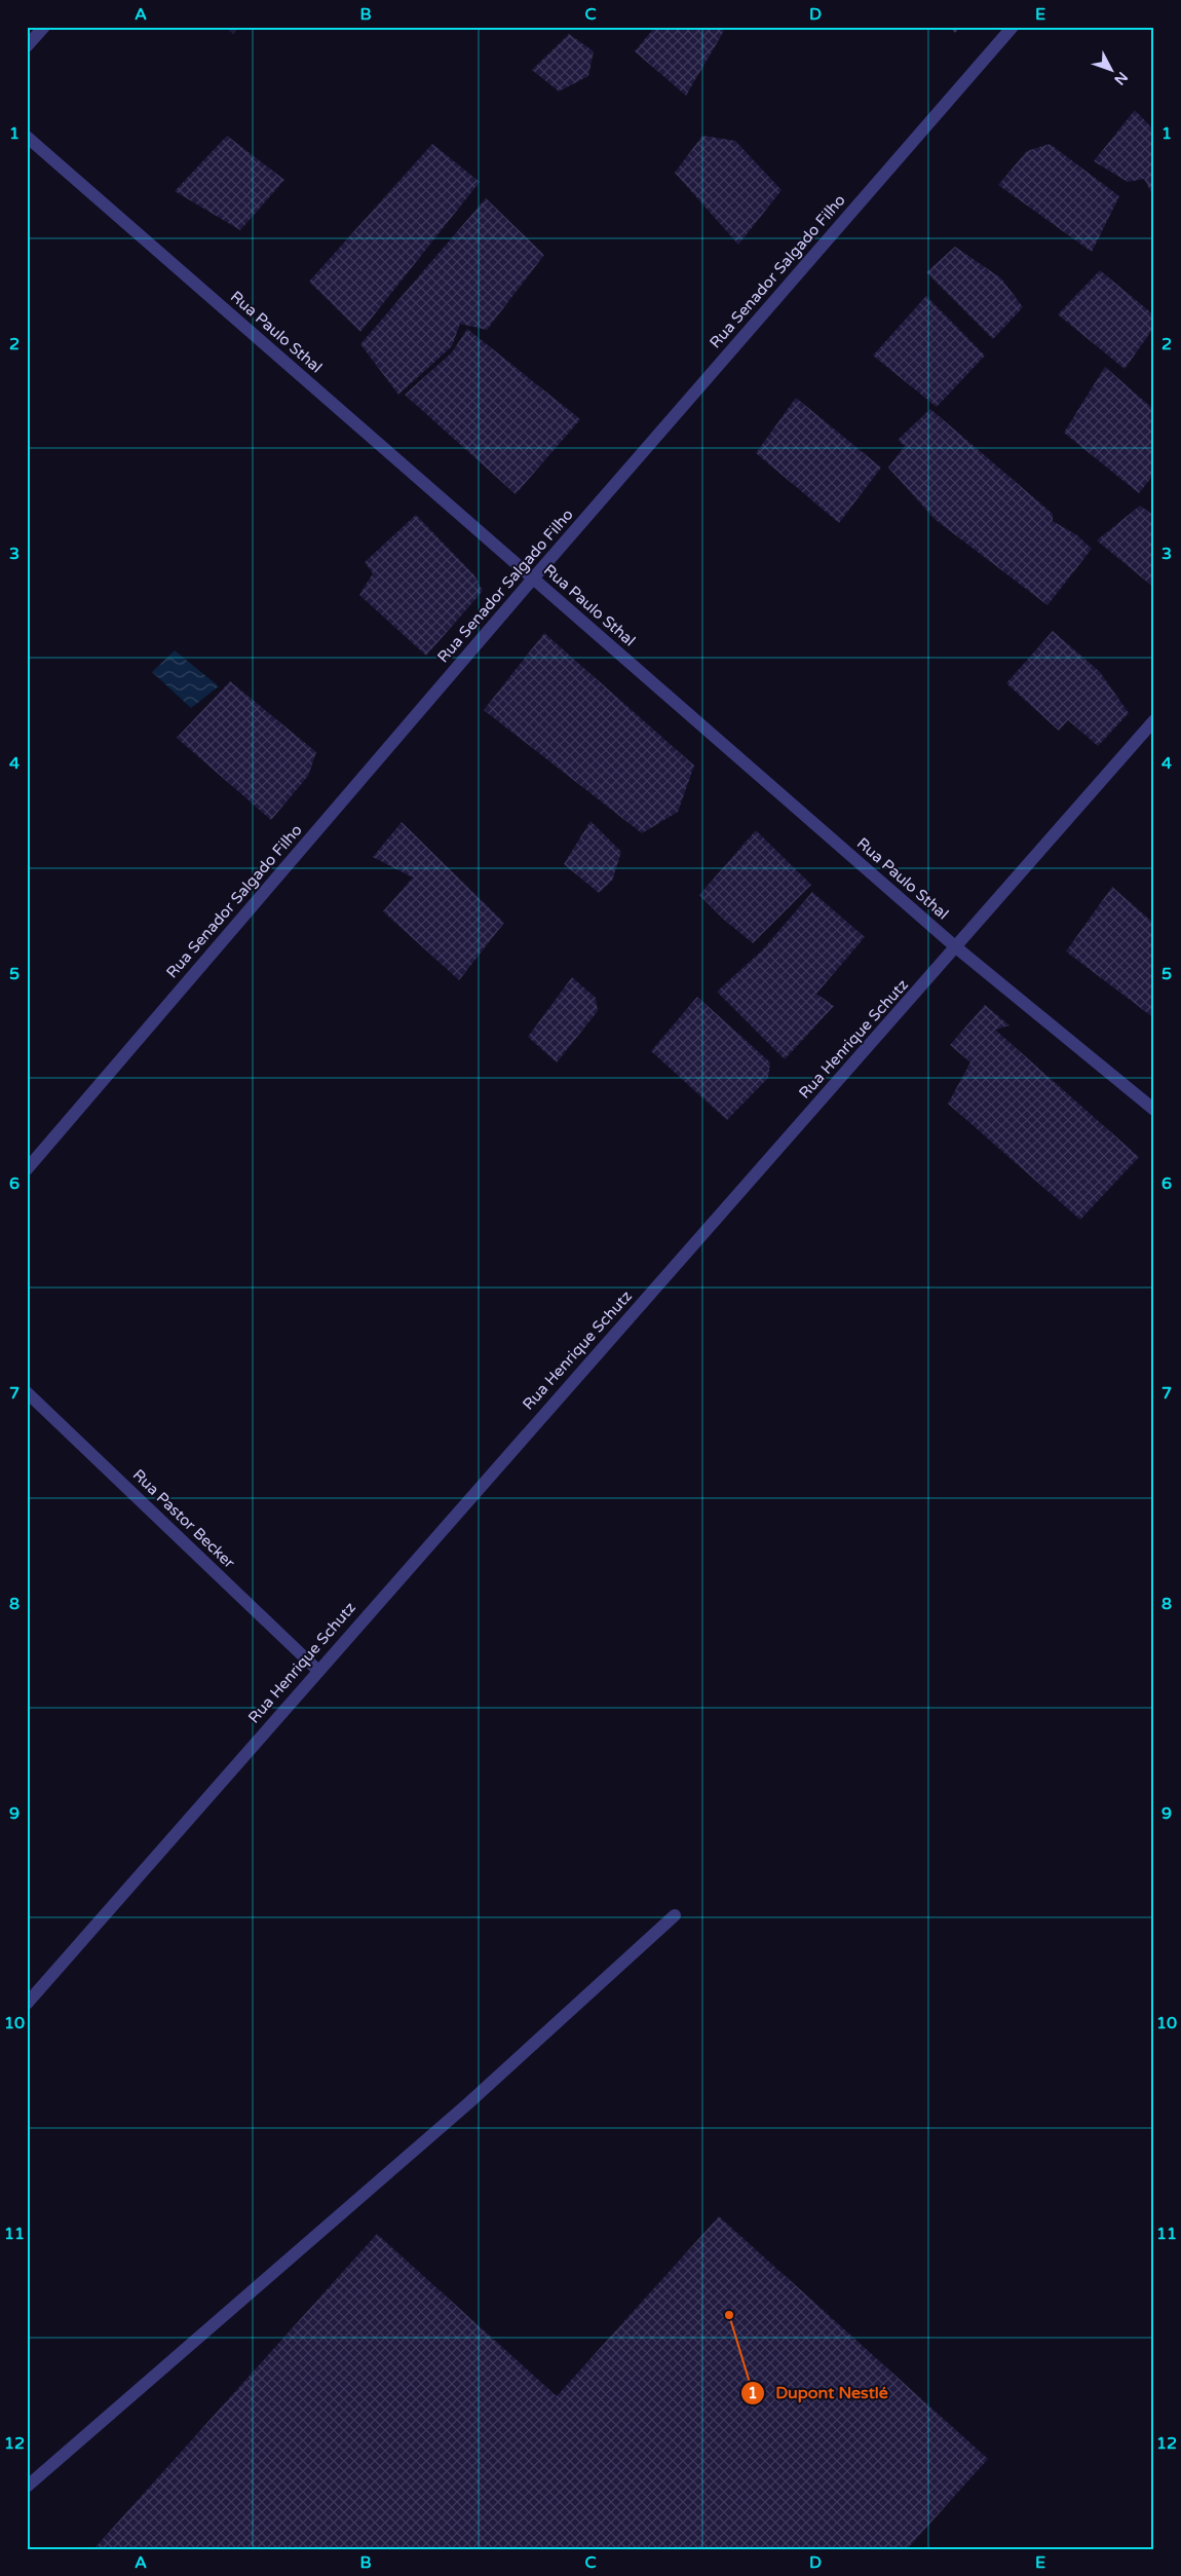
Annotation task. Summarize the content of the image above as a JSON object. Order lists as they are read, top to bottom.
{
  "streets": {
    "street": [
      "Rua Senador Salgado Filho",
      "Rua Paulo Sthal",
      "Rua Henrique Schutz",
      "Rua Pastor Becker"
    ]
  },
  "crossings": [
    ["Rua Senador Salgado Filho", "Rua Paulo Sthal"],
    ["Rua Paulo Sthal", "Rua Henrique Schutz"],
    ["Rua Henrique Schutz", "Rua Pastor Becker"]
  ],
  "places": ["Dupont Nestlé"],
  "north": "bottom right",
  "grid": {
    "columns": [
      "A",
      "B",
      "C",
      "D",
      "E"
    ],
    "rows": [
      "1",
      "2",
      "3",
      "4",
      "5",
      "6",
      "7",
      "8",
      "9",
      "10",
      "11",
      "12"
    ]
  }
}
